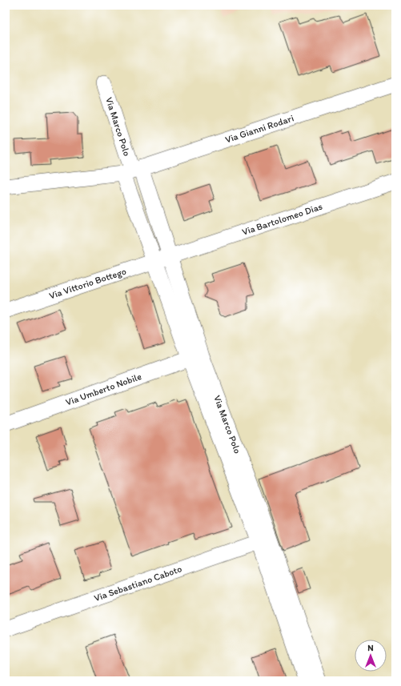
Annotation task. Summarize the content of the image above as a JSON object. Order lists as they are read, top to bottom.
{
  "streets": {
    "street": [
      "Via Marco Polo",
      "Via Gianni Rodari",
      "Via Bartolomeo Dias",
      "Via Vittorio Bottego",
      "Via Umberto Nobile",
      "Via Sebastiano Caboto"
    ]
  },
  "crossings": [
    ["Via Marco Polo", "Via Gianni Rodari"],
    ["Via Marco Polo", "Via Bartolomeo Dias"],
    ["Via Marco Polo", "Via Vittorio Bottego"],
    ["Via Marco Polo", "Via Umberto Nobile"],
    ["Via Marco Polo", "Via Sebastiano Caboto"],
    ["Via Bartolomeo Dias", "Via Vittorio Bottego"]
  ],
  "north": "top"
}
